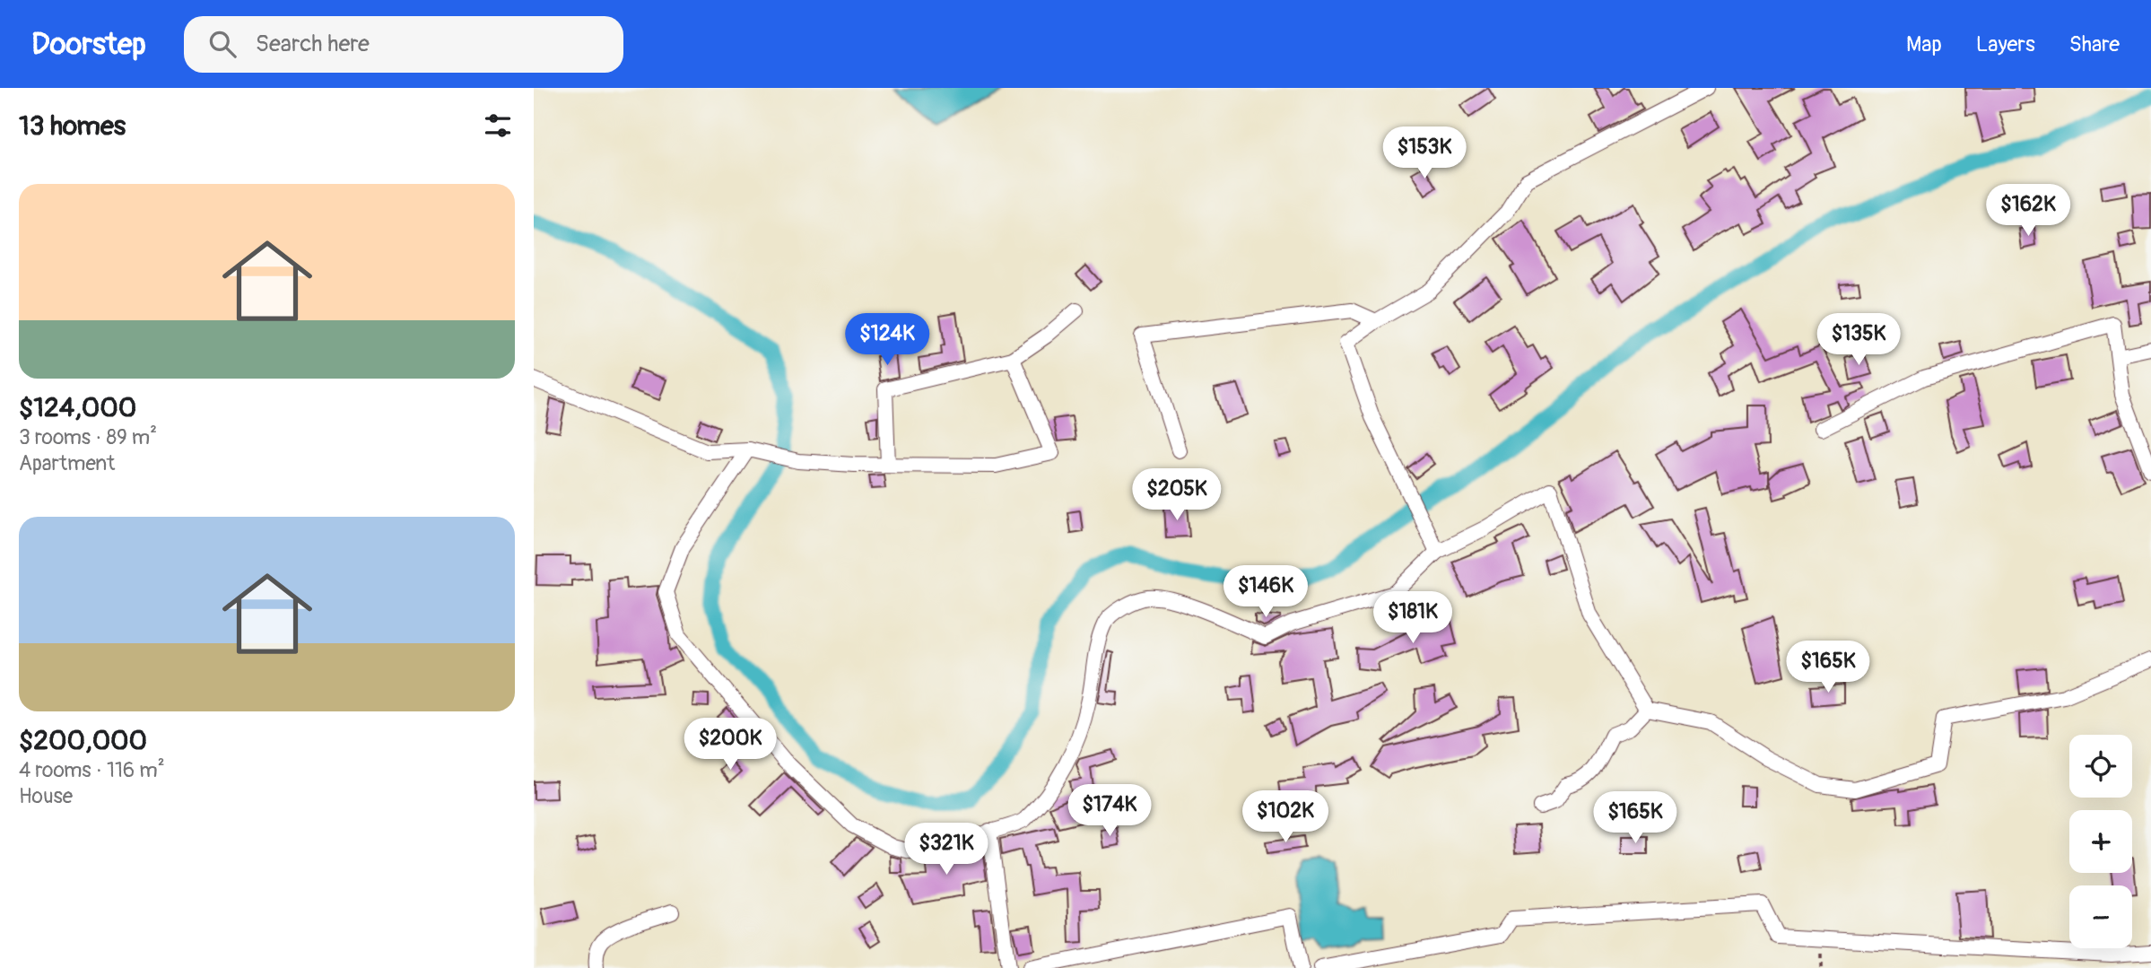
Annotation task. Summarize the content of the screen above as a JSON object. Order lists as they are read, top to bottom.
{
  "page": {
    "header": "Doorstep",
    "search": "Search here",
    "nav": ["Map", "Layers", "Share"],
    "heading": "13 homes",
    "price": [
      "$153K",
      "$162K",
      "$124K",
      "$135K",
      "$205K",
      "$146K",
      "$181K",
      "$165K",
      "$200K",
      "$174K",
      "$102K",
      "$165K",
      "$321K"
    ],
    "list": [
      {
        "name": "$124,000",
        "note": "3 rooms · 89 m² · Apartment"
      },
      {
        "name": "$200,000",
        "note": "4 rooms · 116 m² · House"
      }
    ],
    "map_buttons": ["+", "−"]
  }
}
